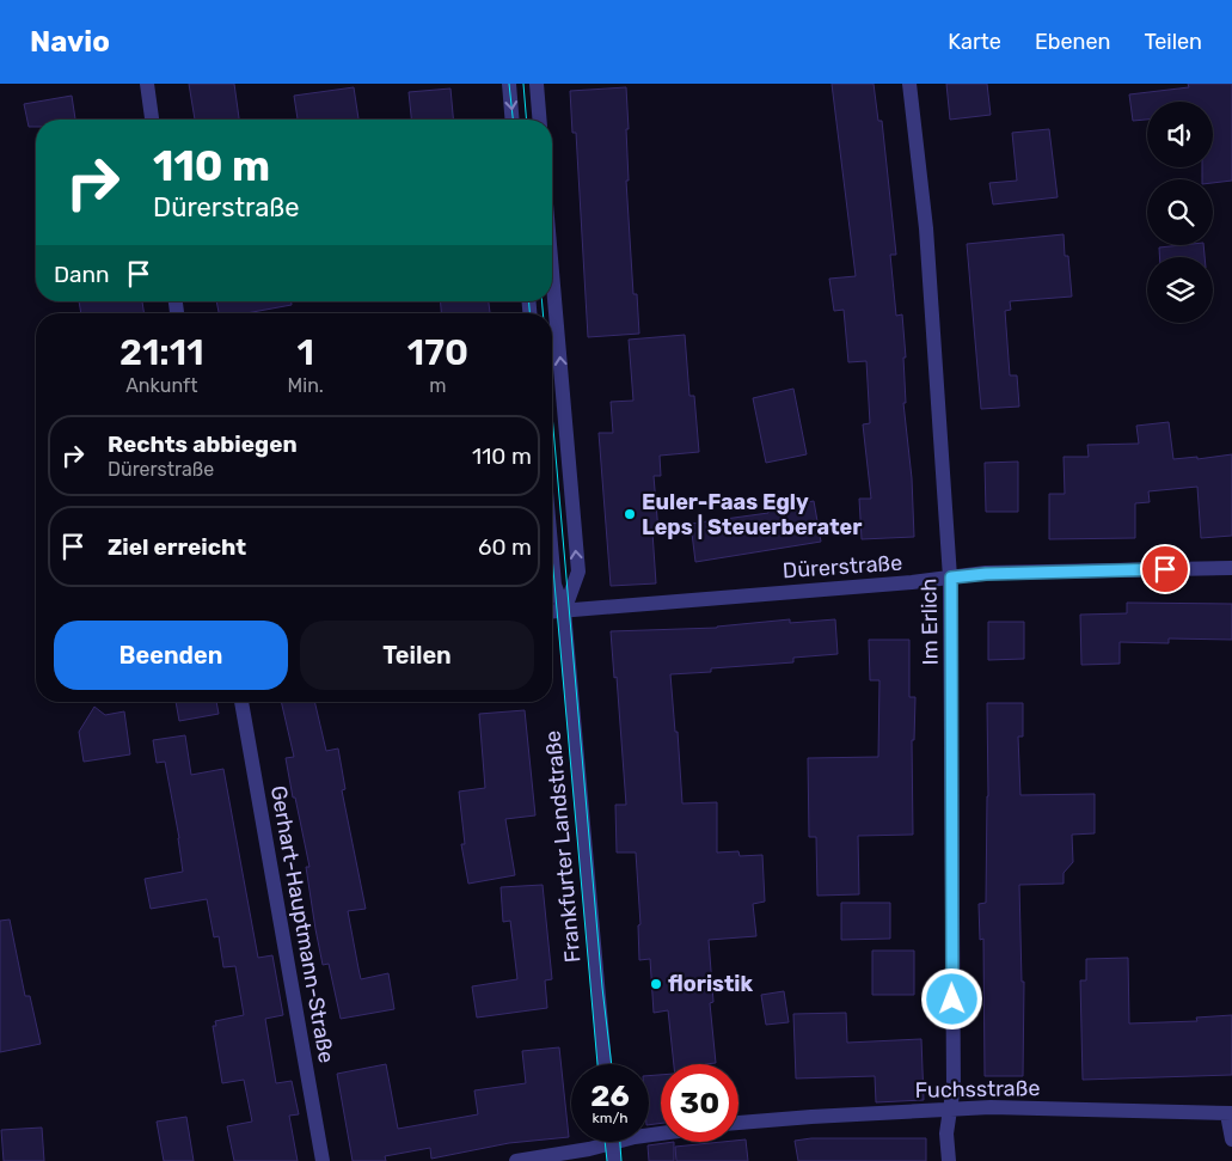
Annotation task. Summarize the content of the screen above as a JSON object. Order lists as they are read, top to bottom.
{
  "streets": {
    "street": [
      "Dürerstraße",
      "Im Erlich",
      "Frankfurter Landstraße",
      "Gerhart-Hauptmann-Straße",
      "Fuchsstraße"
    ]
  },
  "crossings": [
    ["Dürerstraße", "Im Erlich"],
    ["Dürerstraße", "Frankfurter Landstraße"],
    ["Im Erlich", "Fuchsstraße"]
  ],
  "one_way": ["Frankfurter Landstraße"],
  "places": ["Euler-Faas Egly Leps | Steuerberater", "floristik"],
  "page": {
    "header": "Navio",
    "nav": ["Karte", "Ebenen", "Teilen"],
    "turn": ["110 m", "Dürerstraße"],
    "then": "Dann",
    "eta": [
      "21:11",
      "Ankunft",
      "1",
      "Min.",
      "170",
      "m"
    ],
    "list": [
      {
        "name": "Rechts abbiegen",
        "note": "Dürerstraße",
        "value": "110 m"
      },
      {
        "name": "Ziel erreicht",
        "value": "60 m"
      }
    ],
    "buttons": ["Beenden", "Teilen"],
    "speed": "26 km/h",
    "limit": "30"
  }
}
